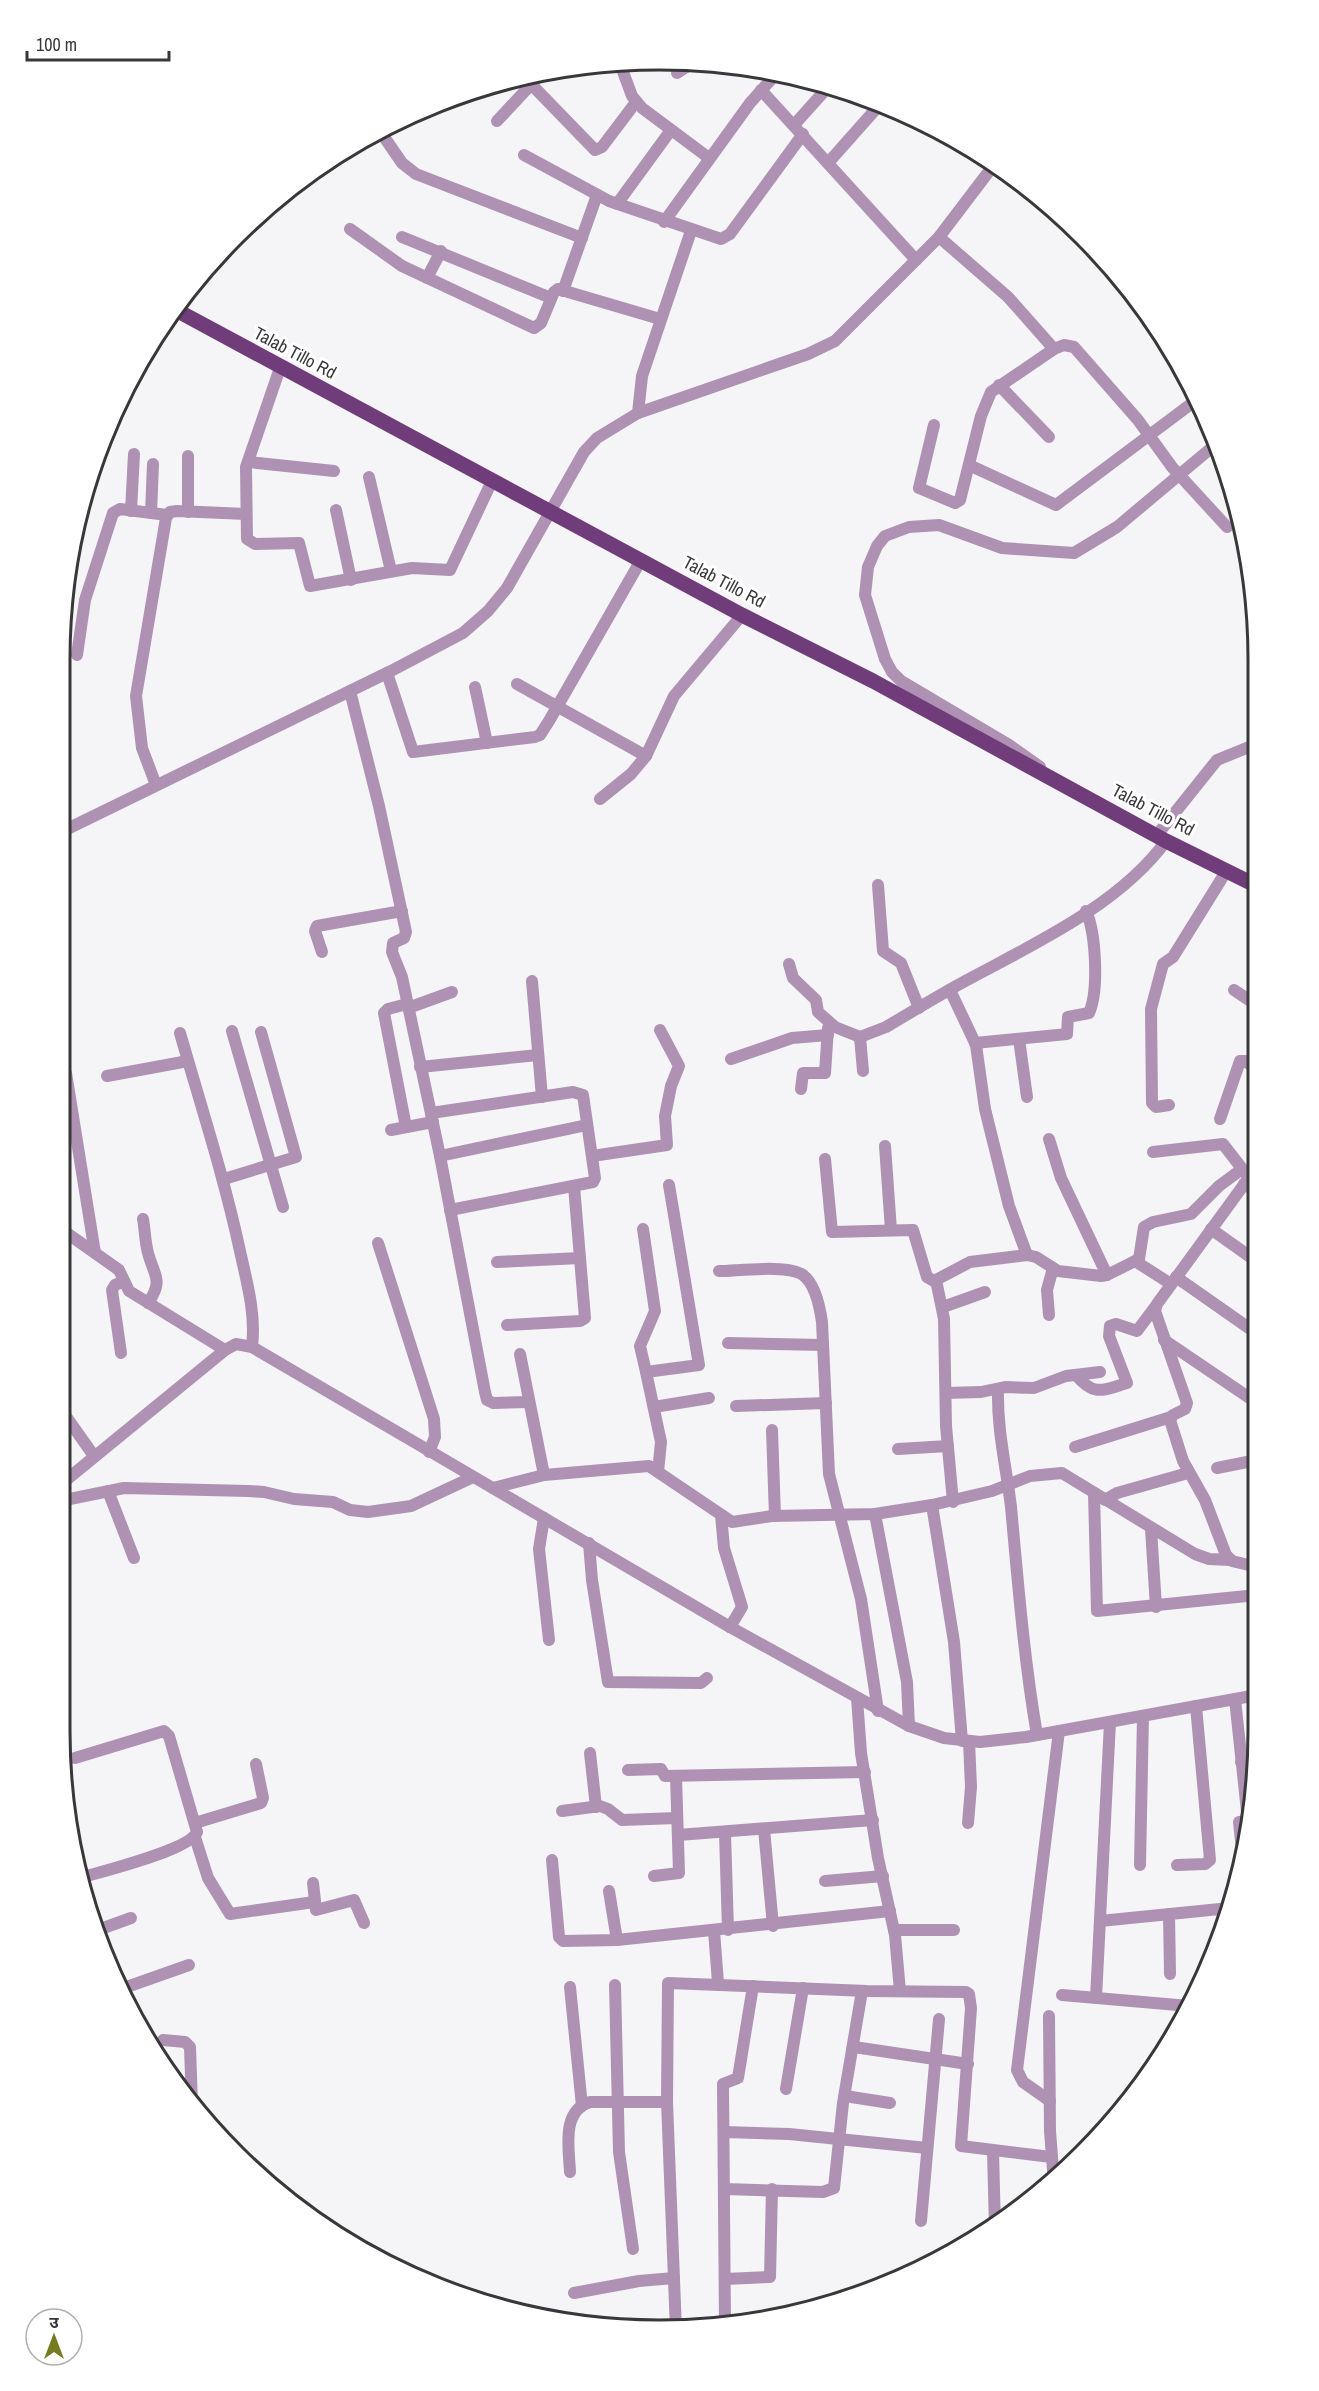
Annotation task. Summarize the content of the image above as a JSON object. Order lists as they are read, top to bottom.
{
  "streets": {
    "main road": ["Talab Tillo Rd"]
  },
  "scale_bar": "100 m",
  "north": "top"
}
